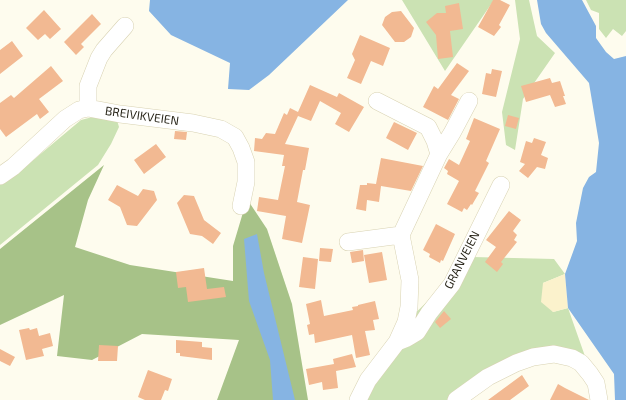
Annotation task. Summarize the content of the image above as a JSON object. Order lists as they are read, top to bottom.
{
  "streets": {
    "street": ["BREIVIKVEIEN", "GRANVEIEN"]
  }
}
